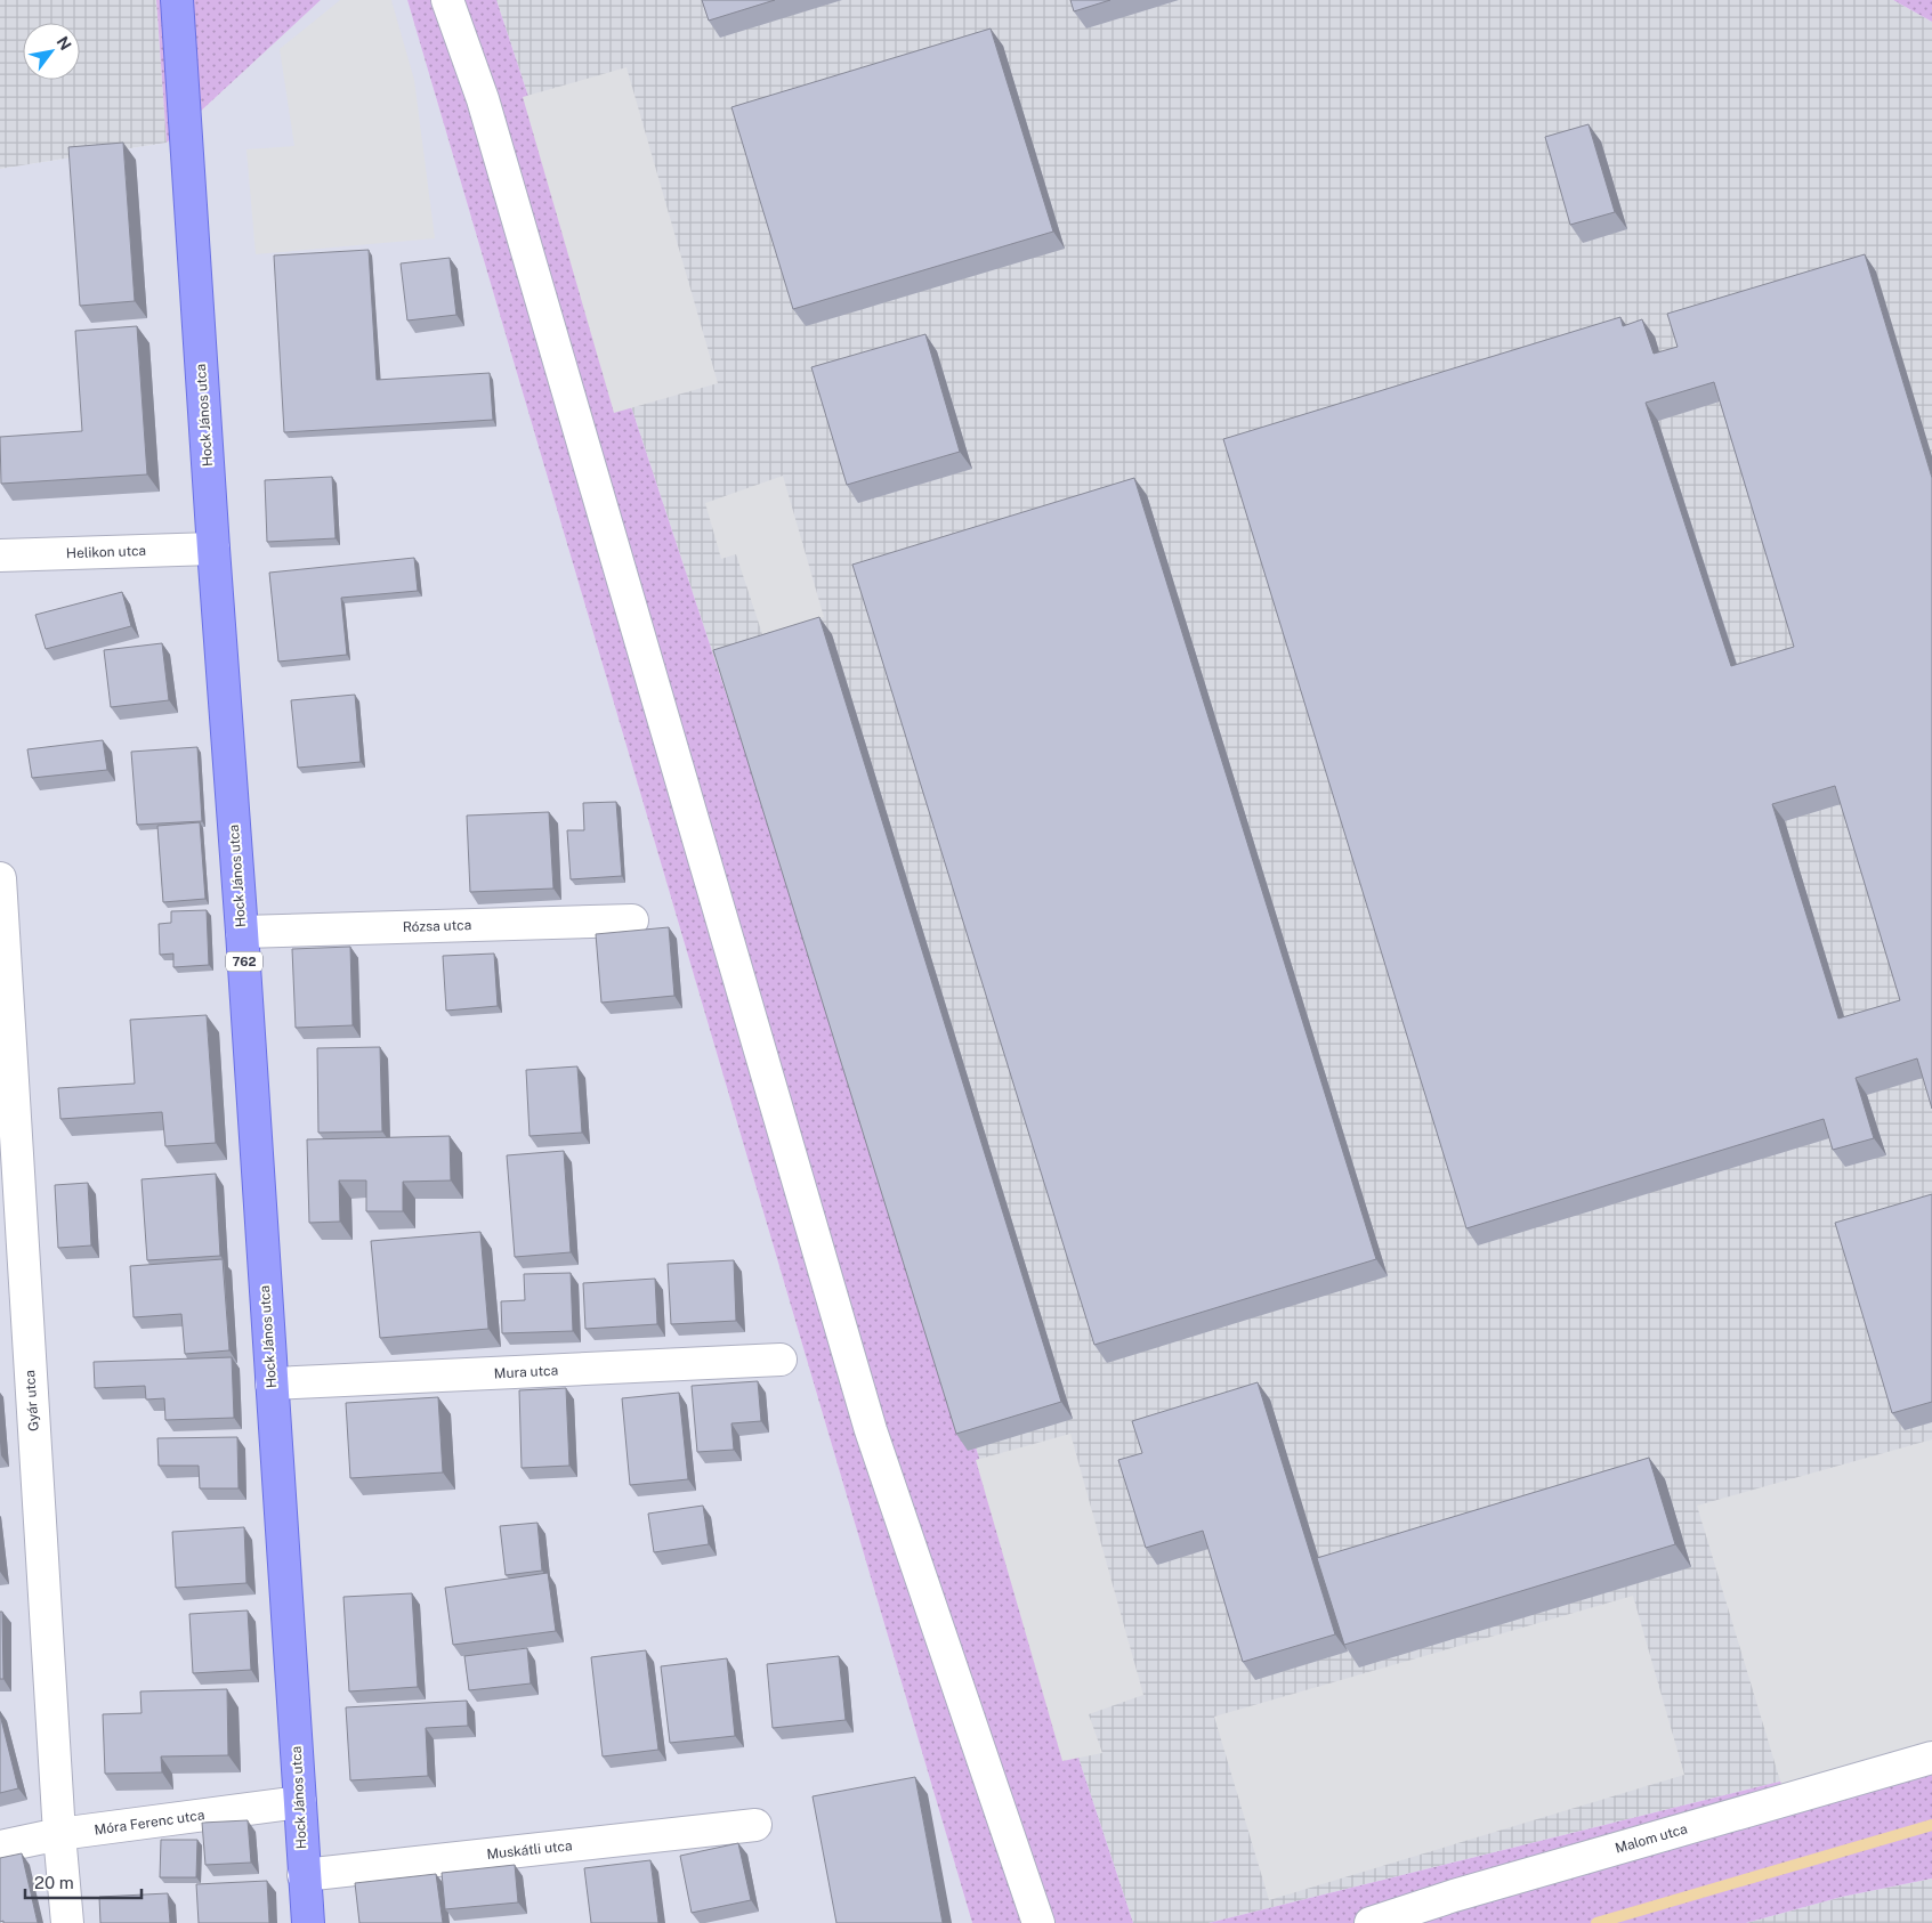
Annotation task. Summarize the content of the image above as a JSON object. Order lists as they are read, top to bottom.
{
  "streets": {
    "main road": ["Hock János utca", "762"],
    "street": [
      "Helikon utca",
      "Rózsa utca",
      "Mura utca",
      "Gyár utca",
      "Móra Ferenc utca",
      "Malom utca",
      "Muskátli utca"
    ]
  },
  "crossings": [
    ["Hock János utca", "Helikon utca"],
    ["Hock János utca", "Rózsa utca"],
    ["Hock János utca", "Mura utca"],
    ["Hock János utca", "Móra Ferenc utca"],
    ["Hock János utca", "Muskátli utca"],
    ["Gyár utca", "Móra Ferenc utca"]
  ],
  "scale_bar": "20 m",
  "north": "top right"
}
